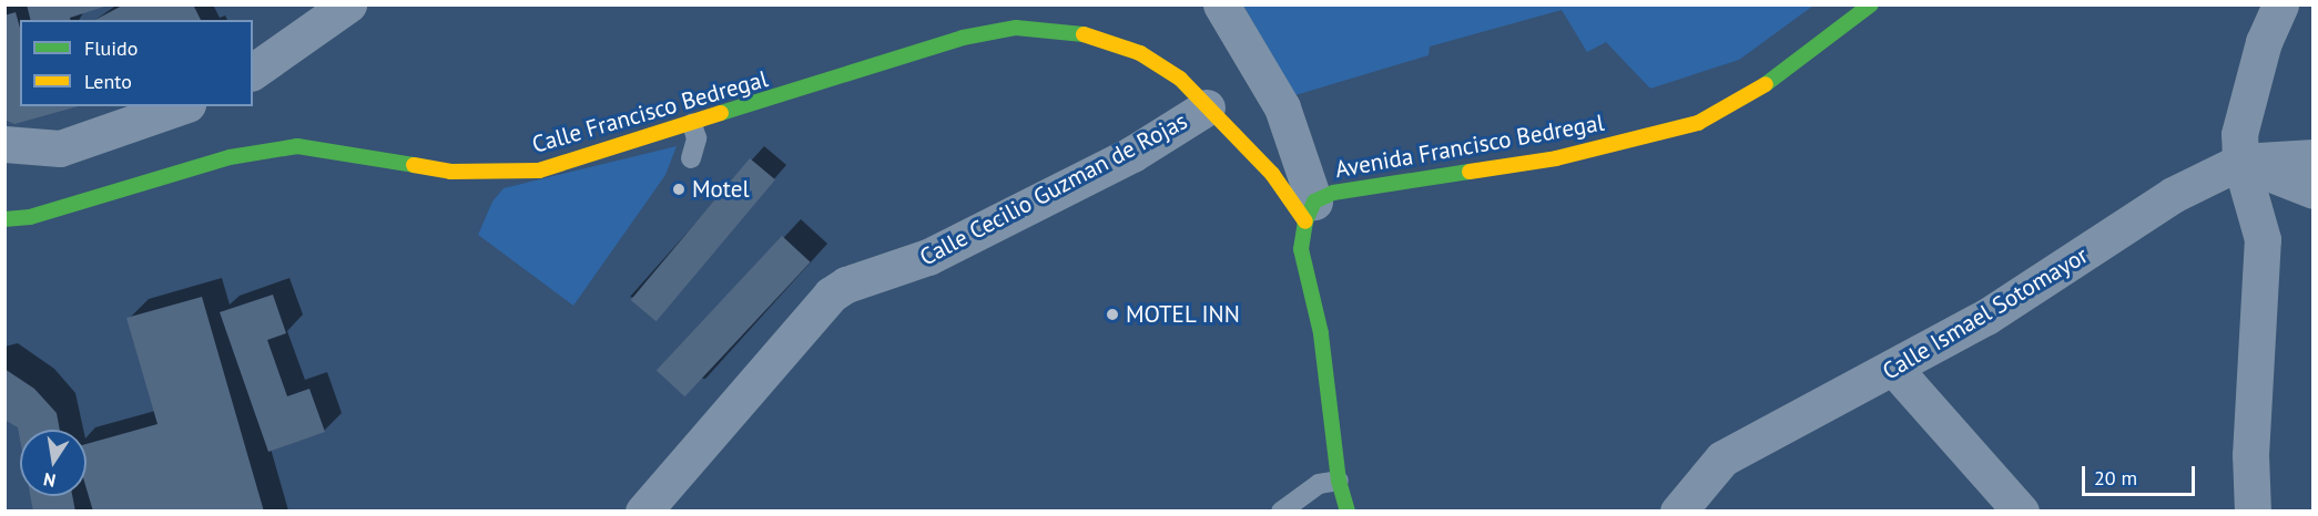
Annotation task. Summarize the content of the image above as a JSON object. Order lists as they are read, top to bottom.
{
  "streets": {
    "street": [
      "Calle Francisco Bedregal",
      "Avenida Francisco Bedregal",
      "Calle Cecilio Guzman de Rojas",
      "Calle Ismael Sotomayor"
    ]
  },
  "crossings": [
    ["Calle Francisco Bedregal", "Avenida Francisco Bedregal"],
    ["Calle Francisco Bedregal", "Calle Cecilio Guzman de Rojas"]
  ],
  "places": ["Motel", "MOTEL INN"],
  "legend": ["Fluido", "Lento"],
  "scale_bar": "20 m",
  "north": "bottom"
}
